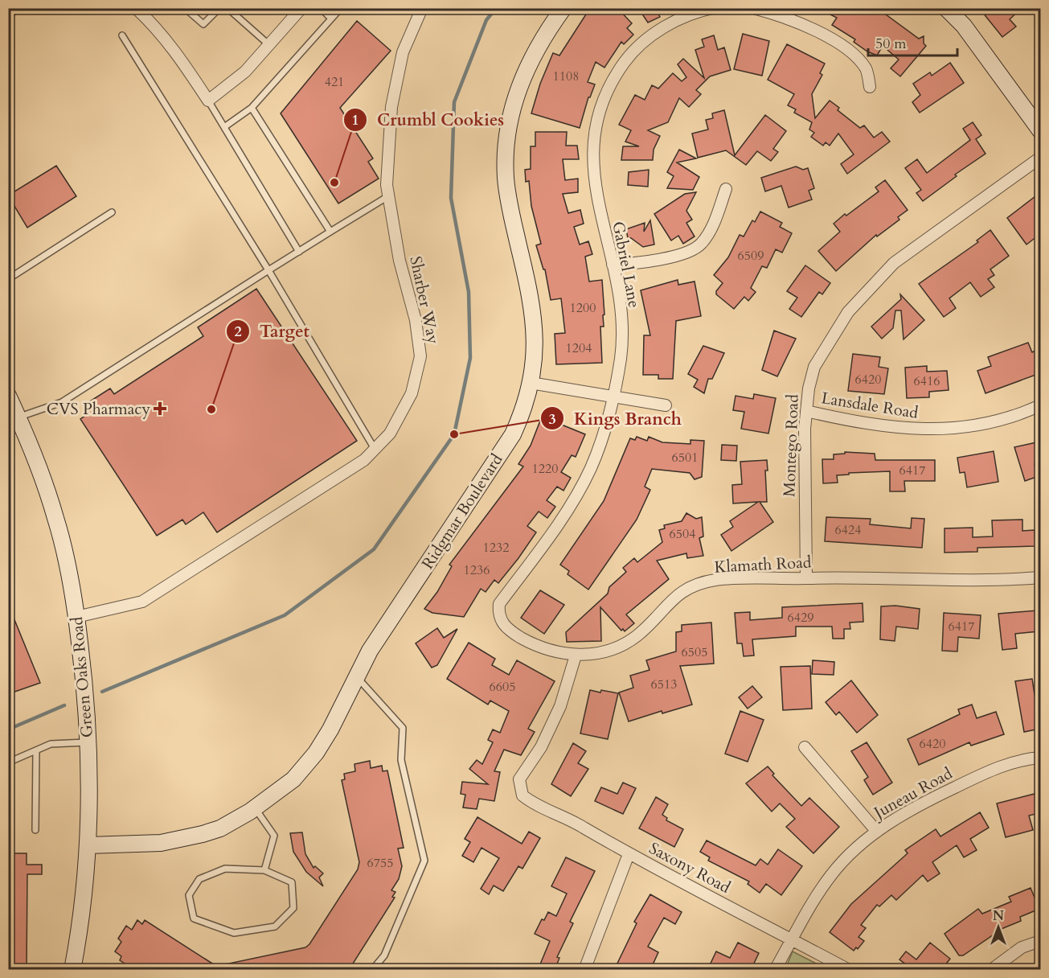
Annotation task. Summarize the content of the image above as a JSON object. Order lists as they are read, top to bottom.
{
  "streets": {
    "street": [
      "Gabriel Lane",
      "Sharber Way",
      "Lansdale Road",
      "Montego Road",
      "Ridgmar Boulevard",
      "Klamath Road",
      "Green Oaks Road",
      "Juneau Road",
      "Saxony Road"
    ]
  },
  "crossings": [
    ["Gabriel Lane", "Klamath Road"],
    ["Sharber Way", "Green Oaks Road"],
    ["Lansdale Road", "Montego Road"],
    ["Montego Road", "Klamath Road"],
    ["Ridgmar Boulevard", "Green Oaks Road"],
    ["Klamath Road", "Saxony Road"],
    ["Juneau Road", "Saxony Road"]
  ],
  "places": {
    "other": ["Crumbl Cookies", "Target", "Kings Branch"],
    "health": ["CVS Pharmacy"]
  },
  "house_numbers": [
    "1108",
    "421",
    "6509",
    "1200",
    "1204",
    "6420",
    "6416",
    "6501",
    "1220",
    "6417",
    "6424",
    "6504",
    "1232",
    "1236",
    "6429",
    "6417",
    "6505",
    "6513",
    "6605",
    "6420",
    "6755"
  ],
  "scale_bar": "50 m",
  "north": "top"
}
